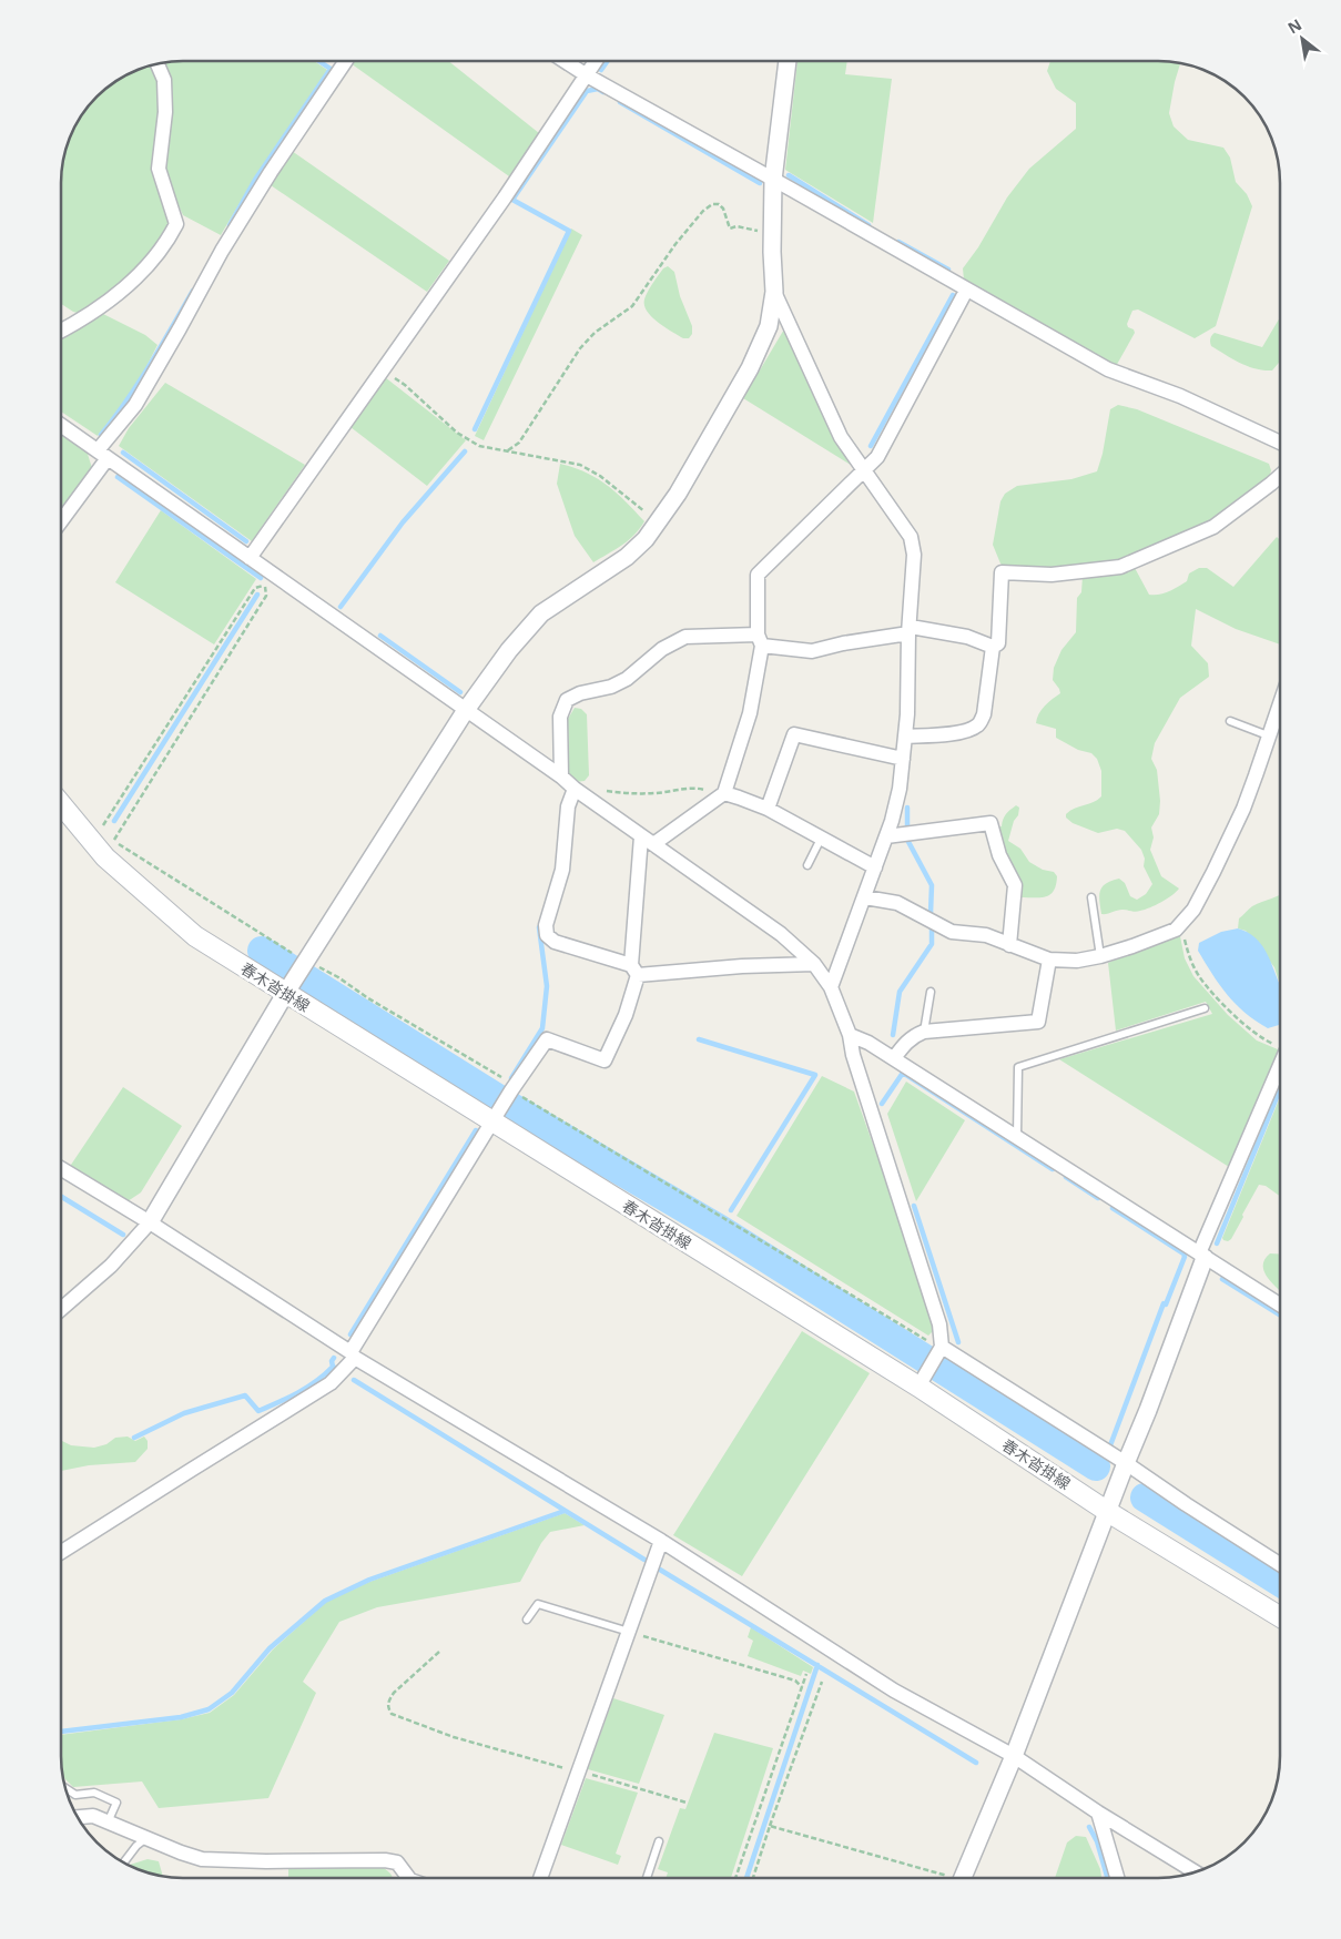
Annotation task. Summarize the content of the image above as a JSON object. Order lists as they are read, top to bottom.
{
  "streets": {
    "main road": ["春木沓掛線"]
  },
  "north": "top left"
}
